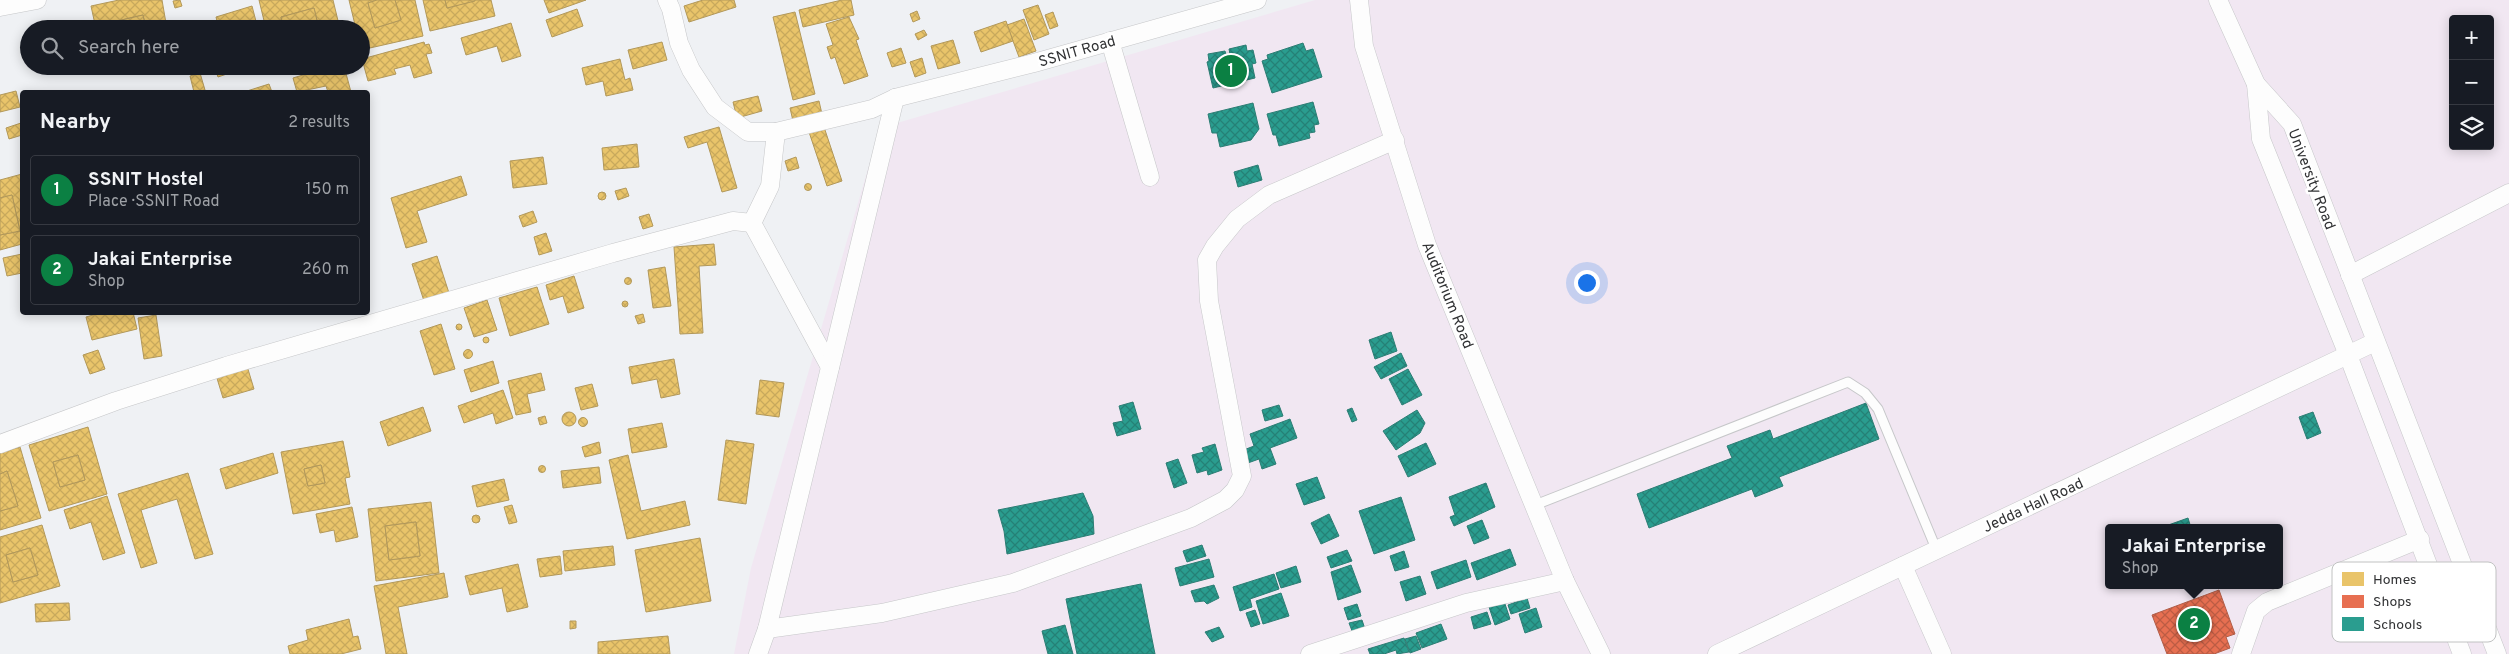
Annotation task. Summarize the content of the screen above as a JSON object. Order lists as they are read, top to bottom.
{
  "streets": {
    "street": [
      "SSNIT Road",
      "University Road",
      "Auditorium Road",
      "Jedda Hall Road"
    ]
  },
  "crossings": [
    ["University Road", "Jedda Hall Road"]
  ],
  "legend": ["Homes", "Shops", "Schools"],
  "page": {
    "map_buttons": ["+", "−"],
    "search": "Search here",
    "pins": ["1", "2"],
    "heading": ["Nearby", "2 results"],
    "list": [
      {
        "mark": "1",
        "name": "SSNIT Hostel",
        "note": "Place · SSNIT Road",
        "value": "150 m"
      },
      {
        "mark": "2",
        "name": "Jakai Enterprise",
        "note": "Shop",
        "value": "260 m"
      }
    ],
    "popup": ["Jakai Enterprise", "Shop"]
  }
}
